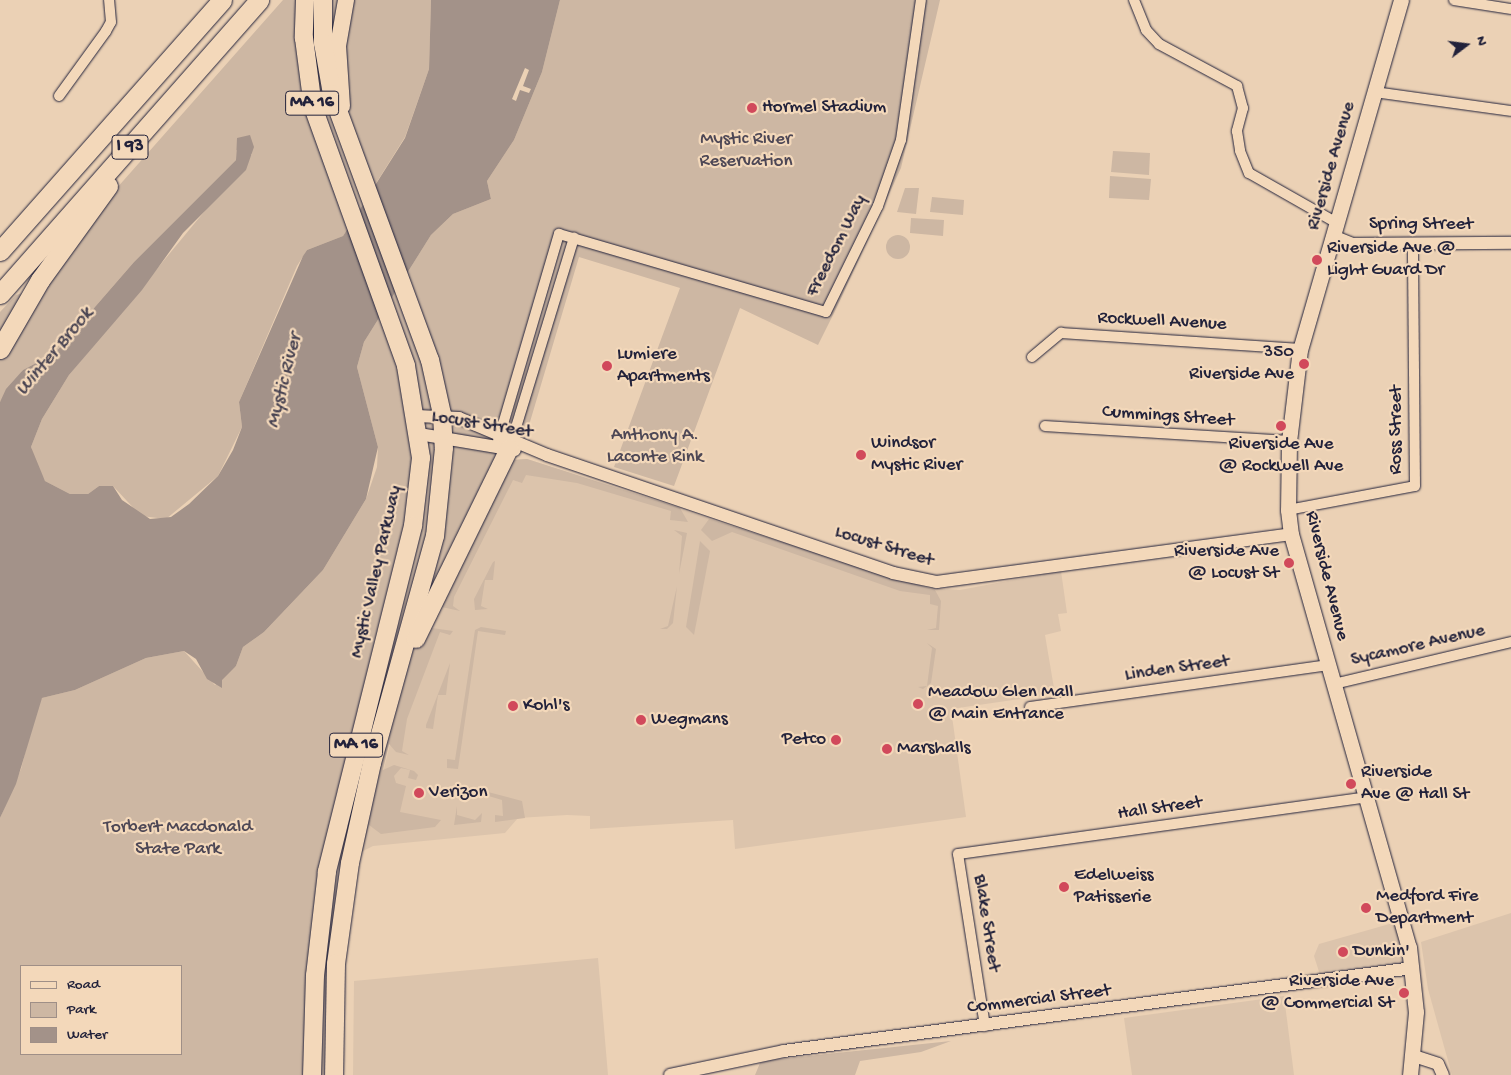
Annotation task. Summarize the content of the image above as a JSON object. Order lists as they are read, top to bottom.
{
  "streets": {
    "highway": ["MA 16", "I 93", "Mystic Valley Parkway"],
    "main road": ["Riverside Avenue"],
    "street": [
      "Spring Street",
      "Freedom Way",
      "Rockwell Avenue",
      "Cummings Street",
      "Locust Street",
      "Ross Street",
      "Sycamore Avenue",
      "Linden Street",
      "Hall Street",
      "Blake Street",
      "Commercial Street"
    ]
  },
  "crossings": [
    ["MA 16", "Locust Street"],
    ["Riverside Avenue", "Spring Street"],
    ["Riverside Avenue", "Rockwell Avenue"],
    ["Riverside Avenue", "Cummings Street"],
    ["Riverside Avenue", "Locust Street"],
    ["Riverside Avenue", "Ross Street"],
    ["Riverside Avenue", "Sycamore Avenue"],
    ["Riverside Avenue", "Linden Street"],
    ["Riverside Avenue", "Hall Street"],
    ["Riverside Avenue", "Commercial Street"],
    ["Spring Street", "Ross Street"],
    ["Freedom Way", "Locust Street"],
    ["Locust Street", "Mystic Valley Parkway"],
    ["Hall Street", "Blake Street"],
    ["Blake Street", "Commercial Street"]
  ],
  "water": ["Winter Brook", "Mystic River"],
  "parks": ["Mystic River Reservation", "Anthony A. Laconte Rink", "Torbert Macdonald State Park"],
  "places": [
    "Hormel Stadium",
    "Riverside Ave @ Light Guard Dr",
    "350 Riverside Ave",
    "Lumiere Apartments",
    "Riverside Ave @ Rockwell Ave",
    "Windsor Mystic River",
    "Riverside Ave @ Locust St",
    "Meadow Glen Mall @ Main Entrance",
    "Kohl's",
    "Wegmans",
    "Petco",
    "Marshalls",
    "Riverside Ave @ Hall St",
    "Verizon",
    "Edelweiss Patisserie",
    "Medford Fire Department",
    "Dunkin'",
    "Riverside Ave @ Commercial St"
  ],
  "legend": ["Road", "Park", "Water"],
  "north": "right"
}
